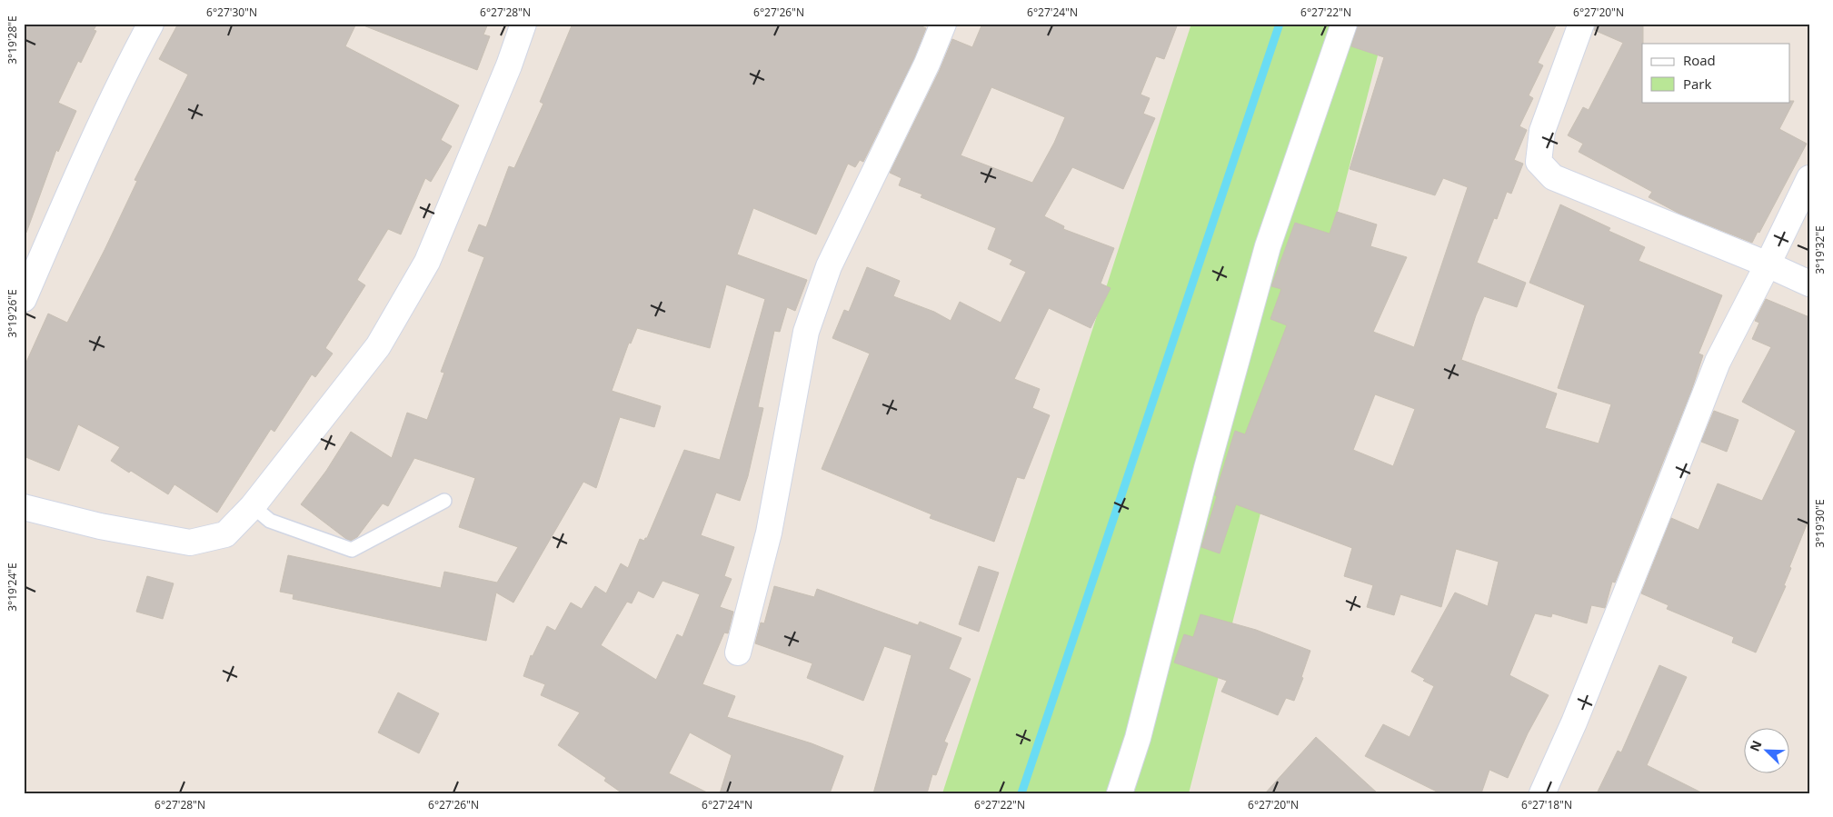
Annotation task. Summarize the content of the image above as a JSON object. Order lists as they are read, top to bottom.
{
  "legend": ["Road", "Park"],
  "north": "top left",
  "coordinates": [
    "6°27'30\"N",
    "6°27'28\"N",
    "6°27'26\"N",
    "6°27'24\"N",
    "6°27'22\"N",
    "6°27'20\"N",
    "3°19'28\"E",
    "3°19'32\"E",
    "3°19'26\"E",
    "3°19'30\"E",
    "3°19'24\"E",
    "6°27'18\"N"
  ]
}
